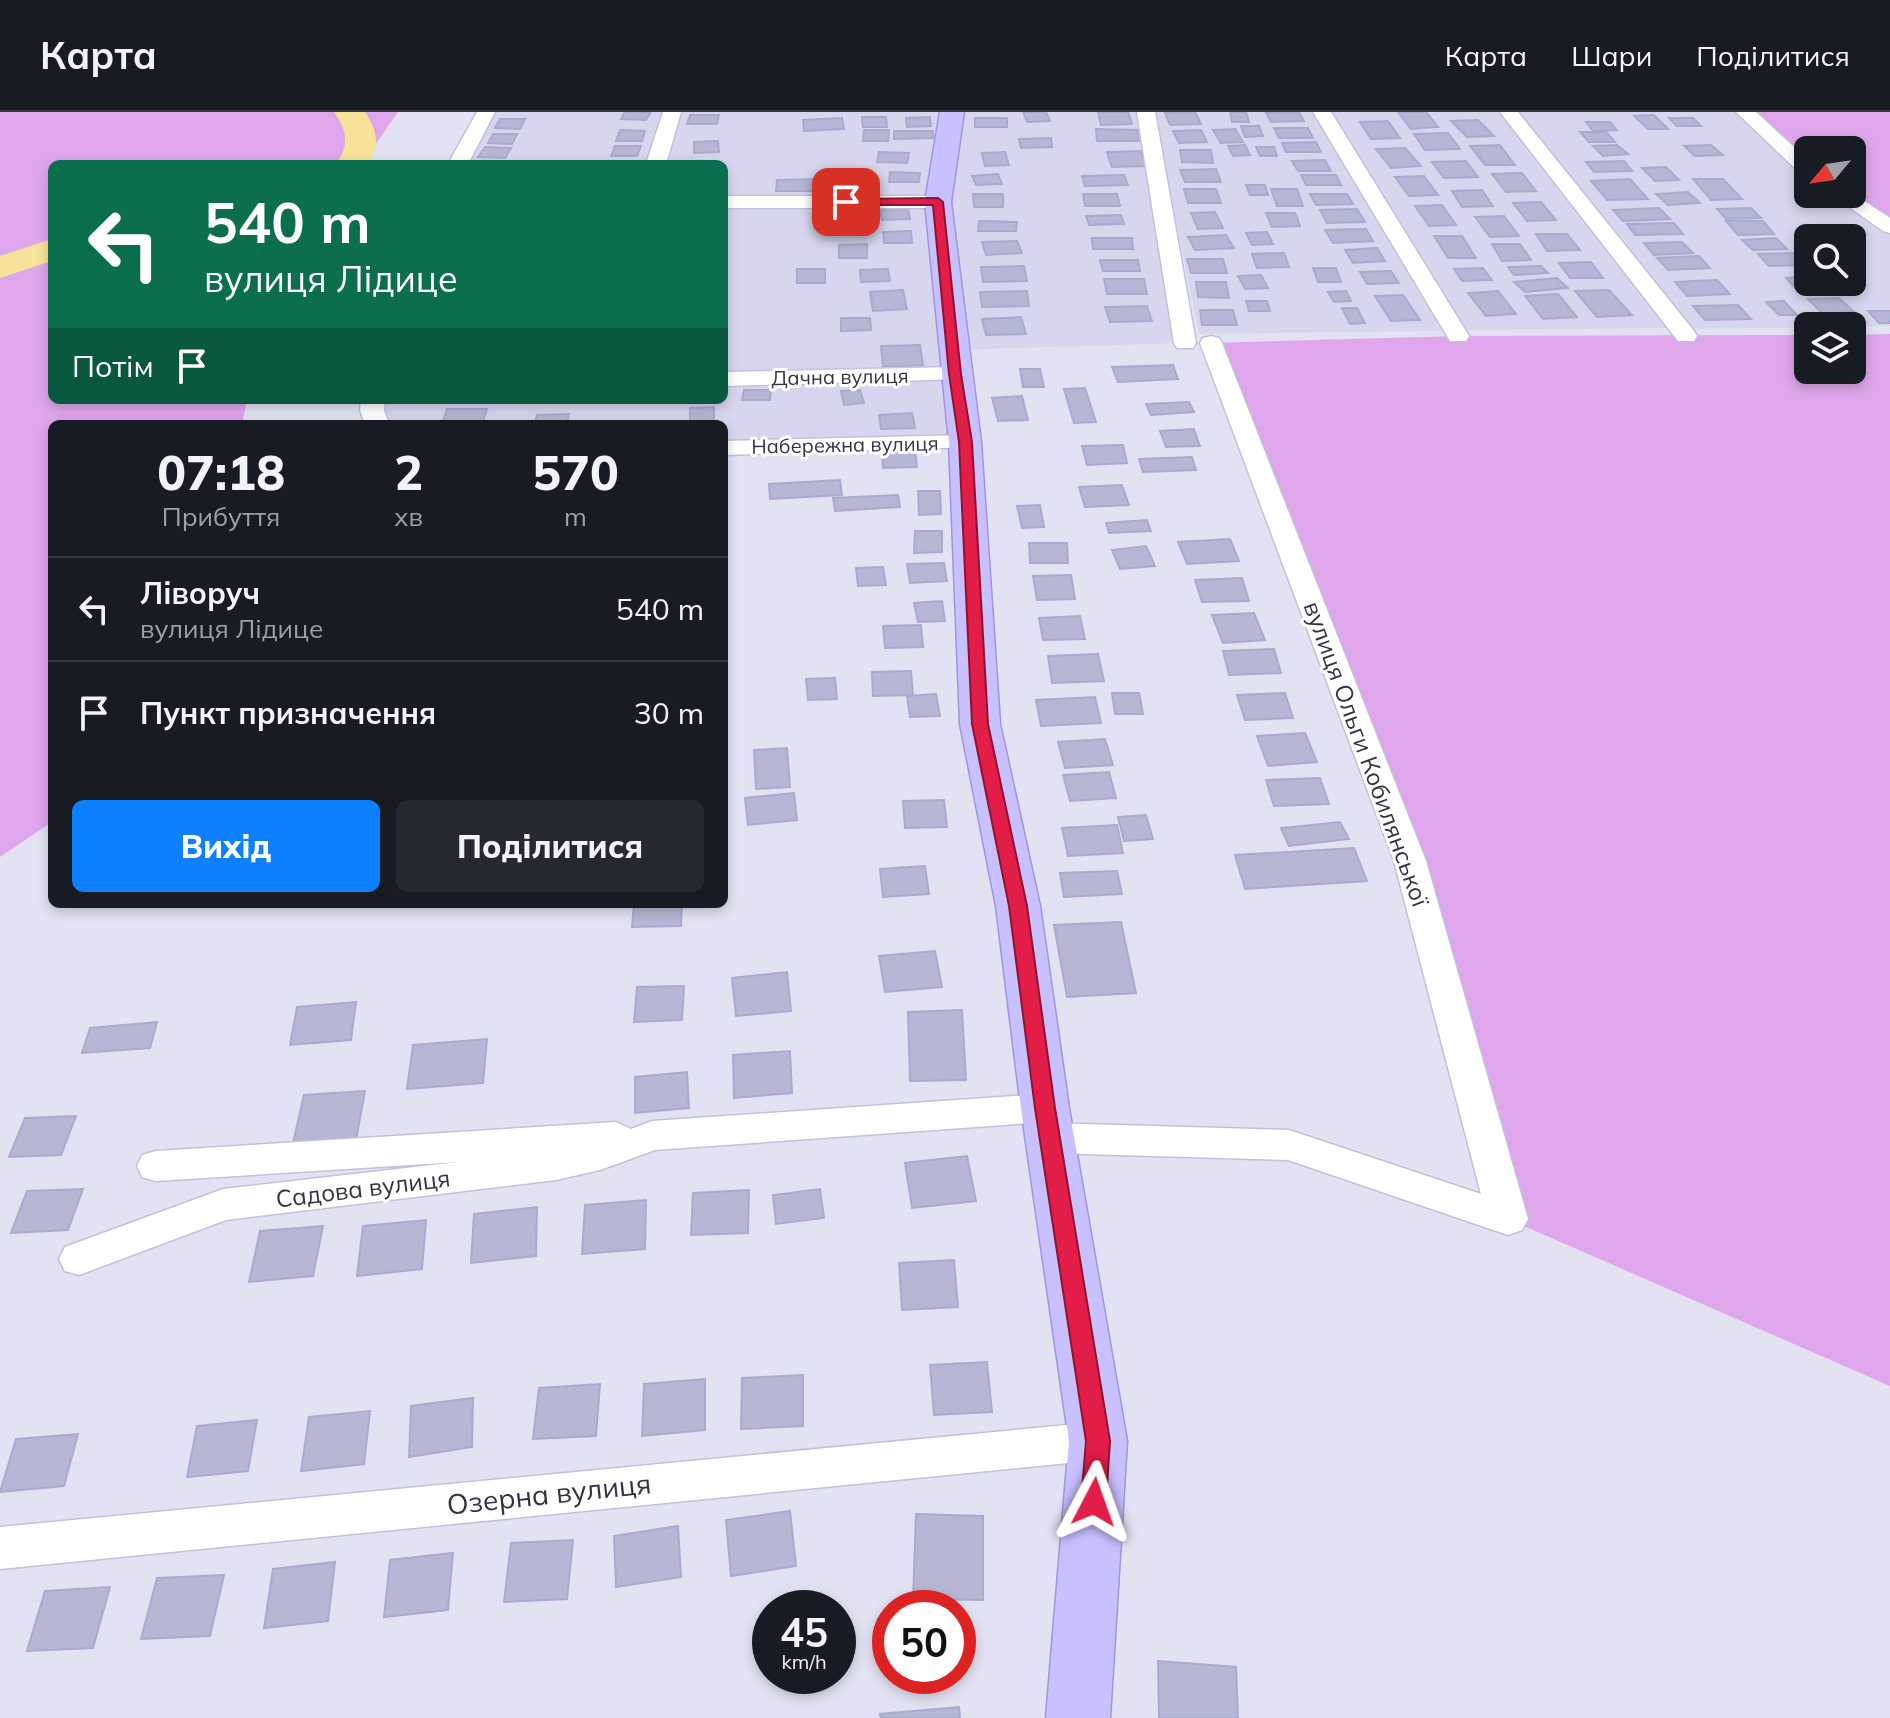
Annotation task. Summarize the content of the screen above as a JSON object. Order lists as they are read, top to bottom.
{
  "streets": {
    "street": [
      "Дачна вулиця",
      "Набережна вулиця",
      "вулиця Ольги Кобилянської",
      "Садова вулиця",
      "Озерна вулиця"
    ]
  },
  "crossings": [
    ["вулиця Ольги Кобилянської", "Садова вулиця"]
  ],
  "north": "bottom left",
  "page": {
    "header": "Карта",
    "nav": ["Карта", "Шари", "Поділитися"],
    "turn": ["540 m", "вулиця Лідице"],
    "then": "Потім",
    "eta": [
      "07:18",
      "Прибуття",
      "2",
      "хв",
      "570",
      "m"
    ],
    "list": [
      {
        "name": "Ліворуч",
        "note": "вулиця Лідице",
        "value": "540 m"
      },
      {
        "name": "Пункт призначення",
        "value": "30 m"
      }
    ],
    "buttons": ["Вихід", "Поділитися"],
    "speed": "45 km/h",
    "limit": "50"
  }
}
